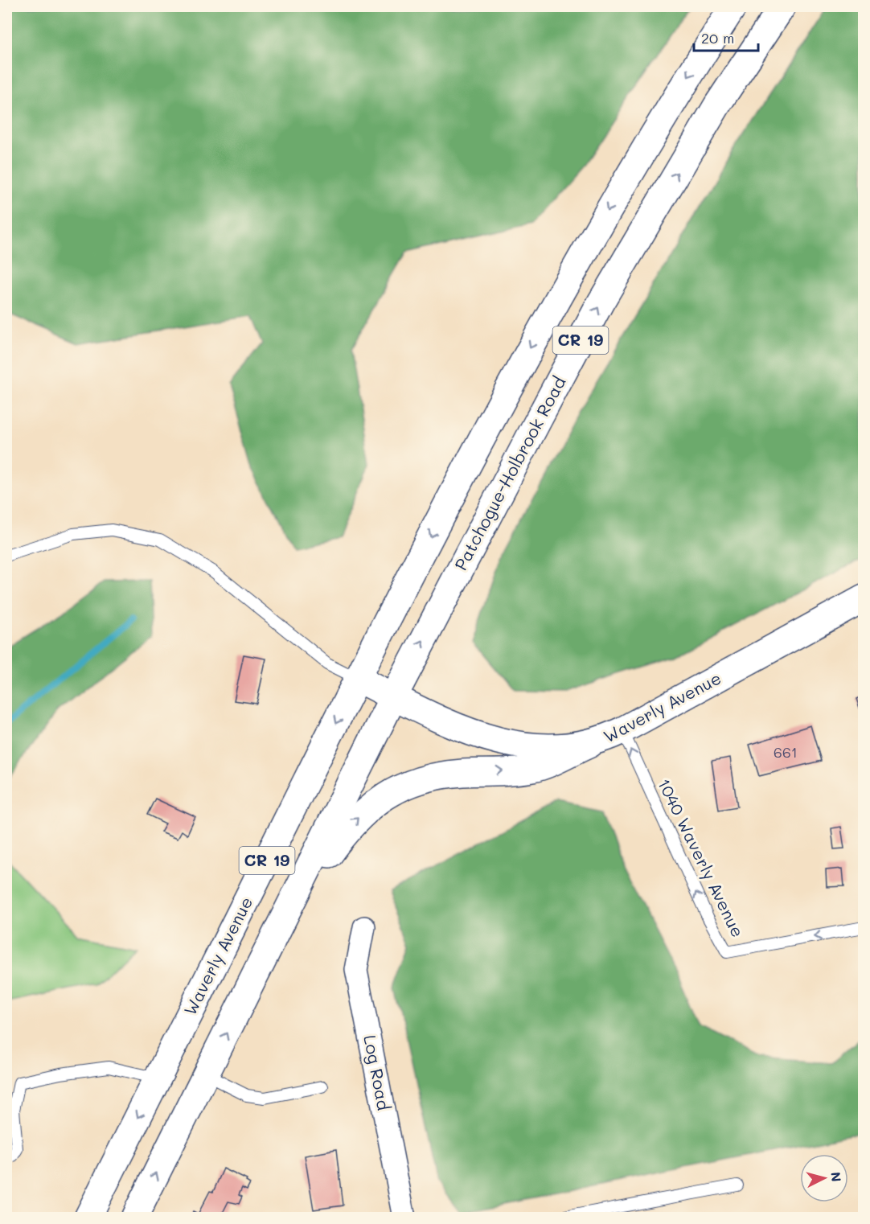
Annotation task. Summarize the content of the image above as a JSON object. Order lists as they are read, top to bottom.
{
  "streets": {
    "main road": ["CR 19", "Patchogue-Holbrook Road", "Waverly Avenue"],
    "street": ["Log Road"],
    "lane": ["1040 Waverly Avenue"]
  },
  "crossings": [
    ["CR 19", "Patchogue-Holbrook Road"],
    ["CR 19", "Waverly Avenue"],
    ["Patchogue-Holbrook Road", "Waverly Avenue"],
    ["Waverly Avenue", "1040 Waverly Avenue"]
  ],
  "one_way": ["1040 Waverly Avenue"],
  "house_numbers": ["661"],
  "scale_bar": "20 m",
  "north": "right"
}
